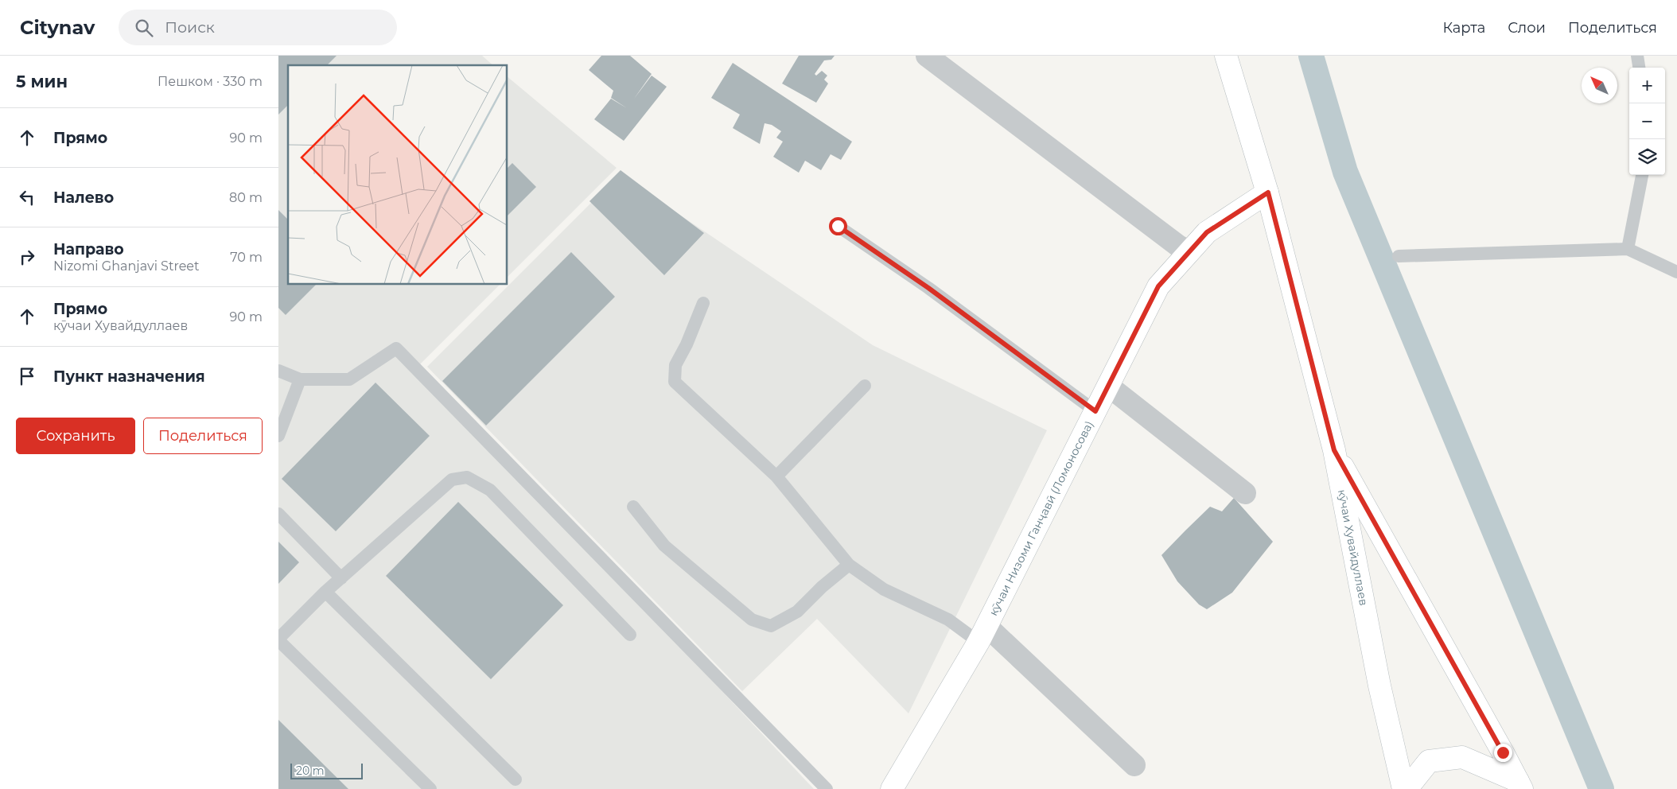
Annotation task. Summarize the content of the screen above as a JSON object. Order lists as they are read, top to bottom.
{
  "streets": {
    "street": ["кӯчаи Низоми Ганҷавӣ (Ломоносова)", "кӯчаи Хувайдуллаев"]
  },
  "scale_bar": "20 m",
  "north": "top left",
  "page": {
    "header": "Citynav",
    "search": "Поиск",
    "nav": ["Карта", "Слои", "Поделиться"],
    "heading": ["5 мин", "Пешком · 330 m"],
    "map_buttons": ["+", "−"],
    "list": [
      ["Прямо", "90 m"],
      ["Налево", "80 m"],
      ["Направо", "Nizomi Ghanjavi Street", "70 m"],
      ["Прямо", "кӯчаи Хувайдуллаев", "90 m"],
      "Пункт назначения"
    ],
    "buttons": ["Сохранить", "Поделиться"],
    "scale": "20 m"
  }
}
